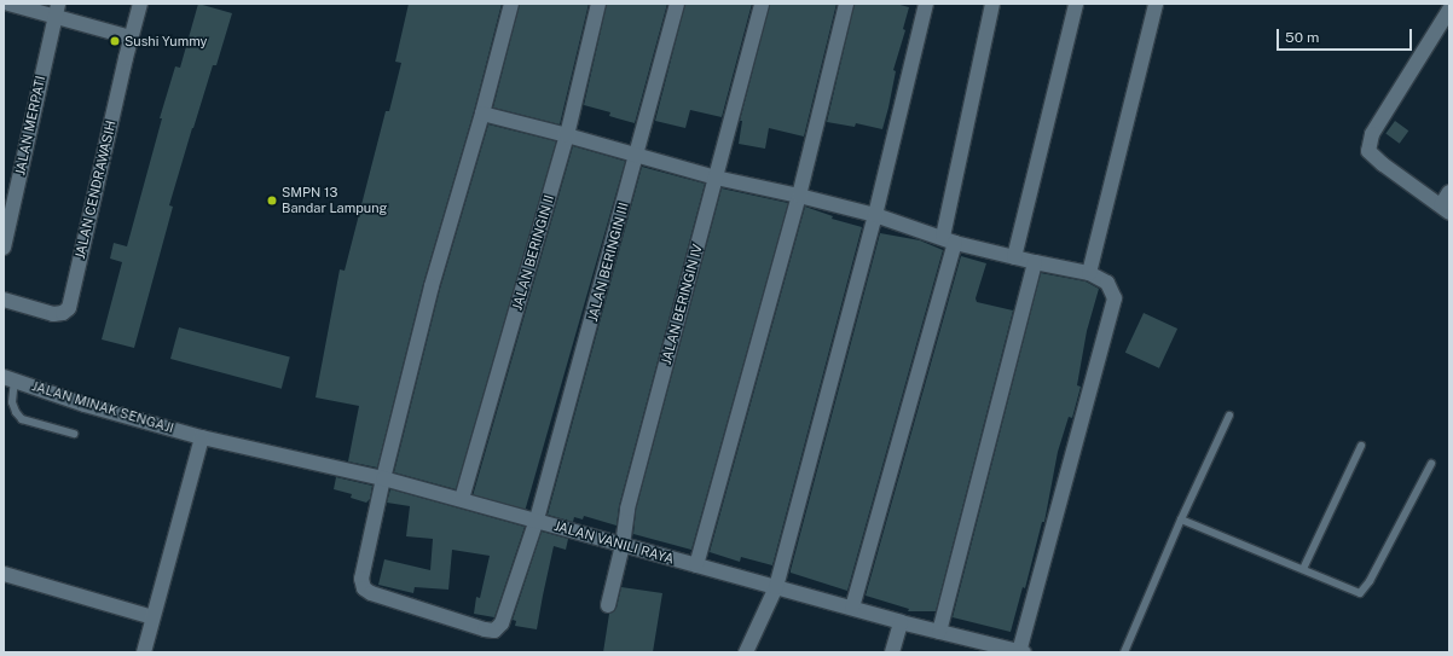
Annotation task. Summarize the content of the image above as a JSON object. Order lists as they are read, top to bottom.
{
  "streets": {
    "street": [
      "JALAN MERPATI",
      "JALAN CENDRAWASIH",
      "JALAN BERINGIN II",
      "JALAN BERINGIN III",
      "JALAN BERINGIN IV",
      "JALAN MINAK SENGAJI",
      "JALAN VANILI RAYA"
    ]
  },
  "crossings": [
    ["JALAN BERINGIN II", "JALAN VANILI RAYA"],
    ["JALAN BERINGIN III", "JALAN VANILI RAYA"],
    ["JALAN BERINGIN IV", "JALAN VANILI RAYA"],
    ["JALAN MINAK SENGAJI", "JALAN VANILI RAYA"]
  ],
  "places": ["Sushi Yummy", "SMPN 13 Bandar Lampung"],
  "scale_bar": "50 m"
}
